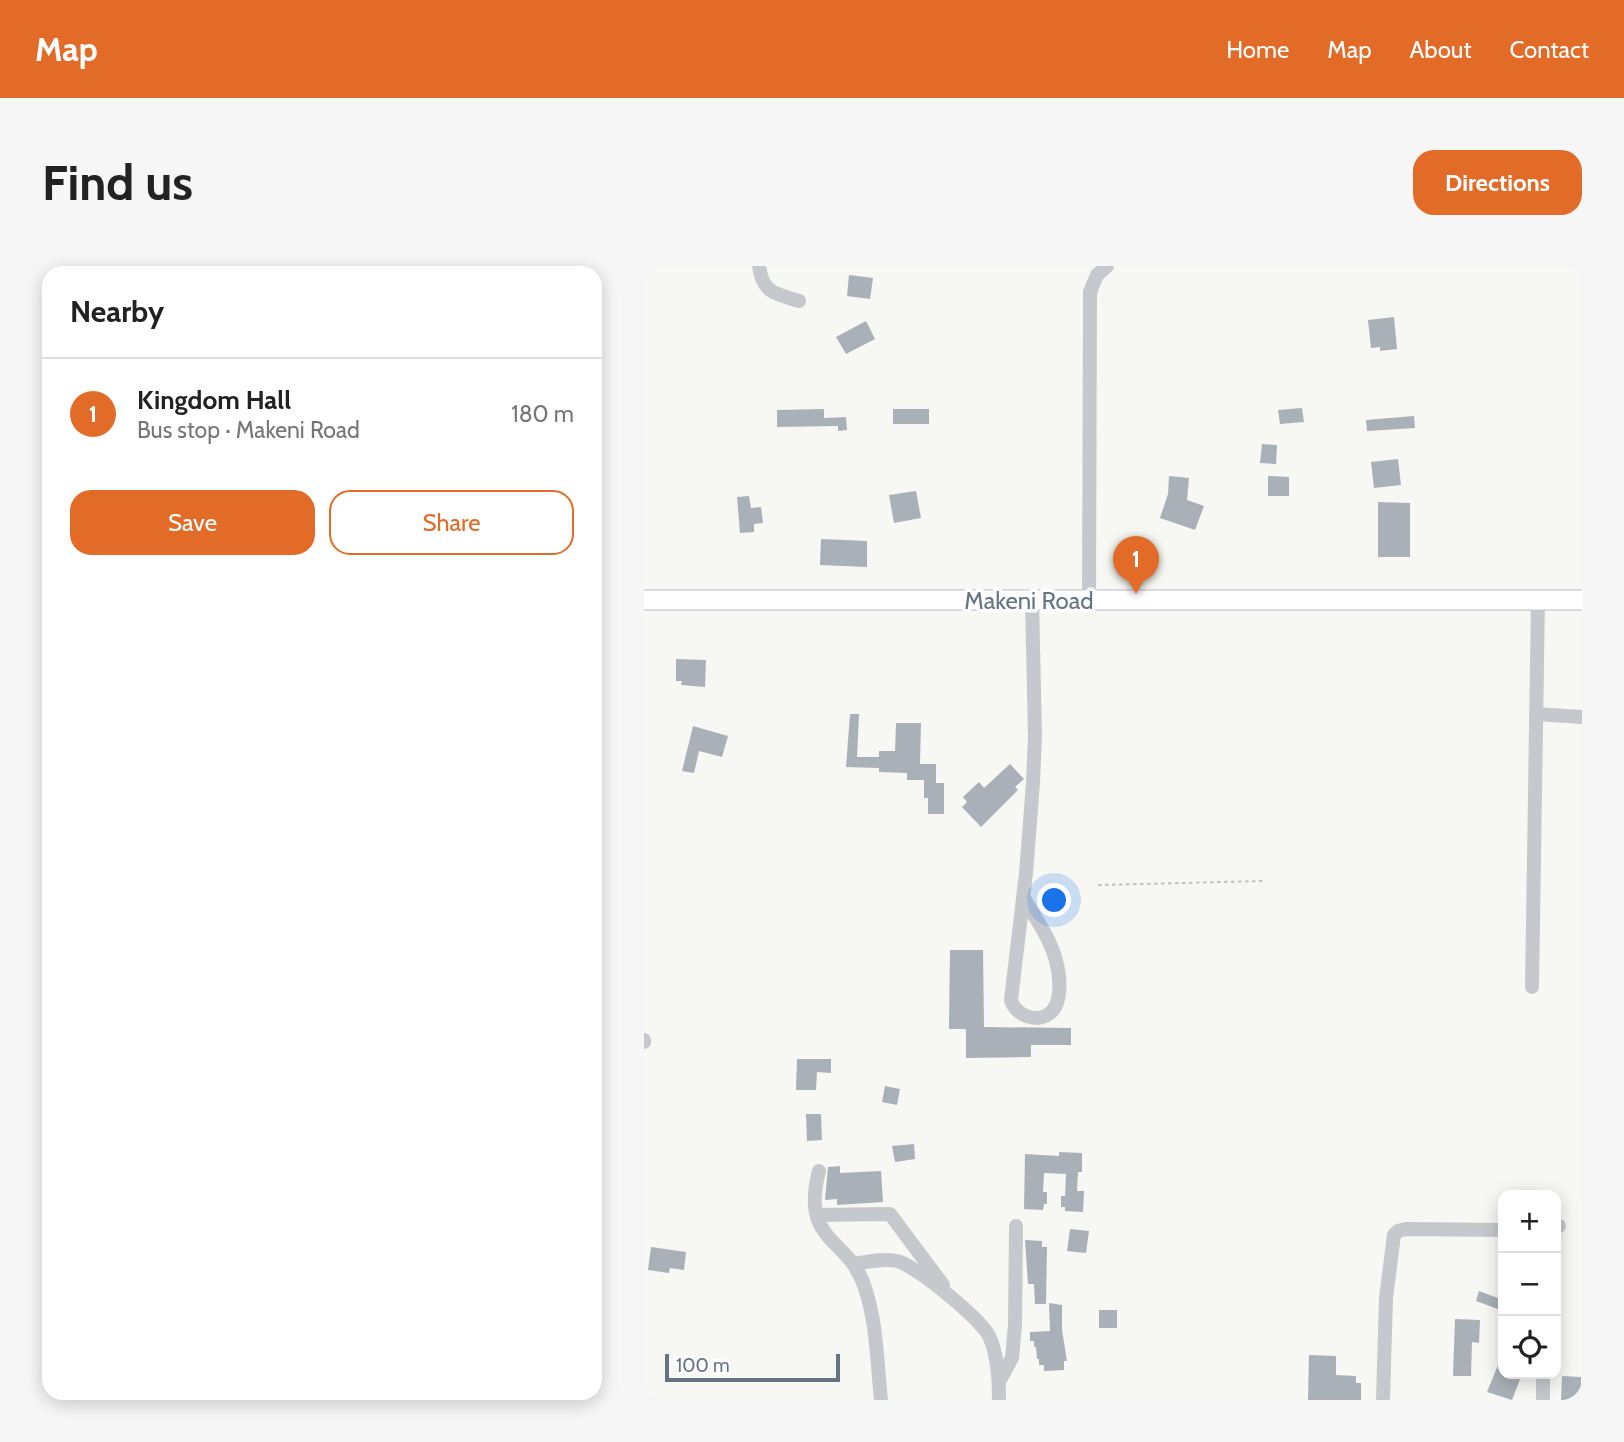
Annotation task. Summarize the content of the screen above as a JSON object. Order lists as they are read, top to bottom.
{
  "streets": {
    "main road": ["Makeni Road"]
  },
  "scale_bar": "100 m",
  "page": {
    "header": "Map",
    "nav": [
      "Home",
      "Map",
      "About",
      "Contact"
    ],
    "buttons": [
      "Directions",
      ["Save", "Share"]
    ],
    "title": "Find us",
    "heading": "Nearby",
    "list": [
      {
        "mark": "1",
        "name": "Kingdom Hall",
        "note": "Bus stop · Makeni Road",
        "value": "180 m"
      }
    ],
    "pins": "1",
    "map_buttons": ["+", "−"],
    "scale": "100 m"
  }
}
